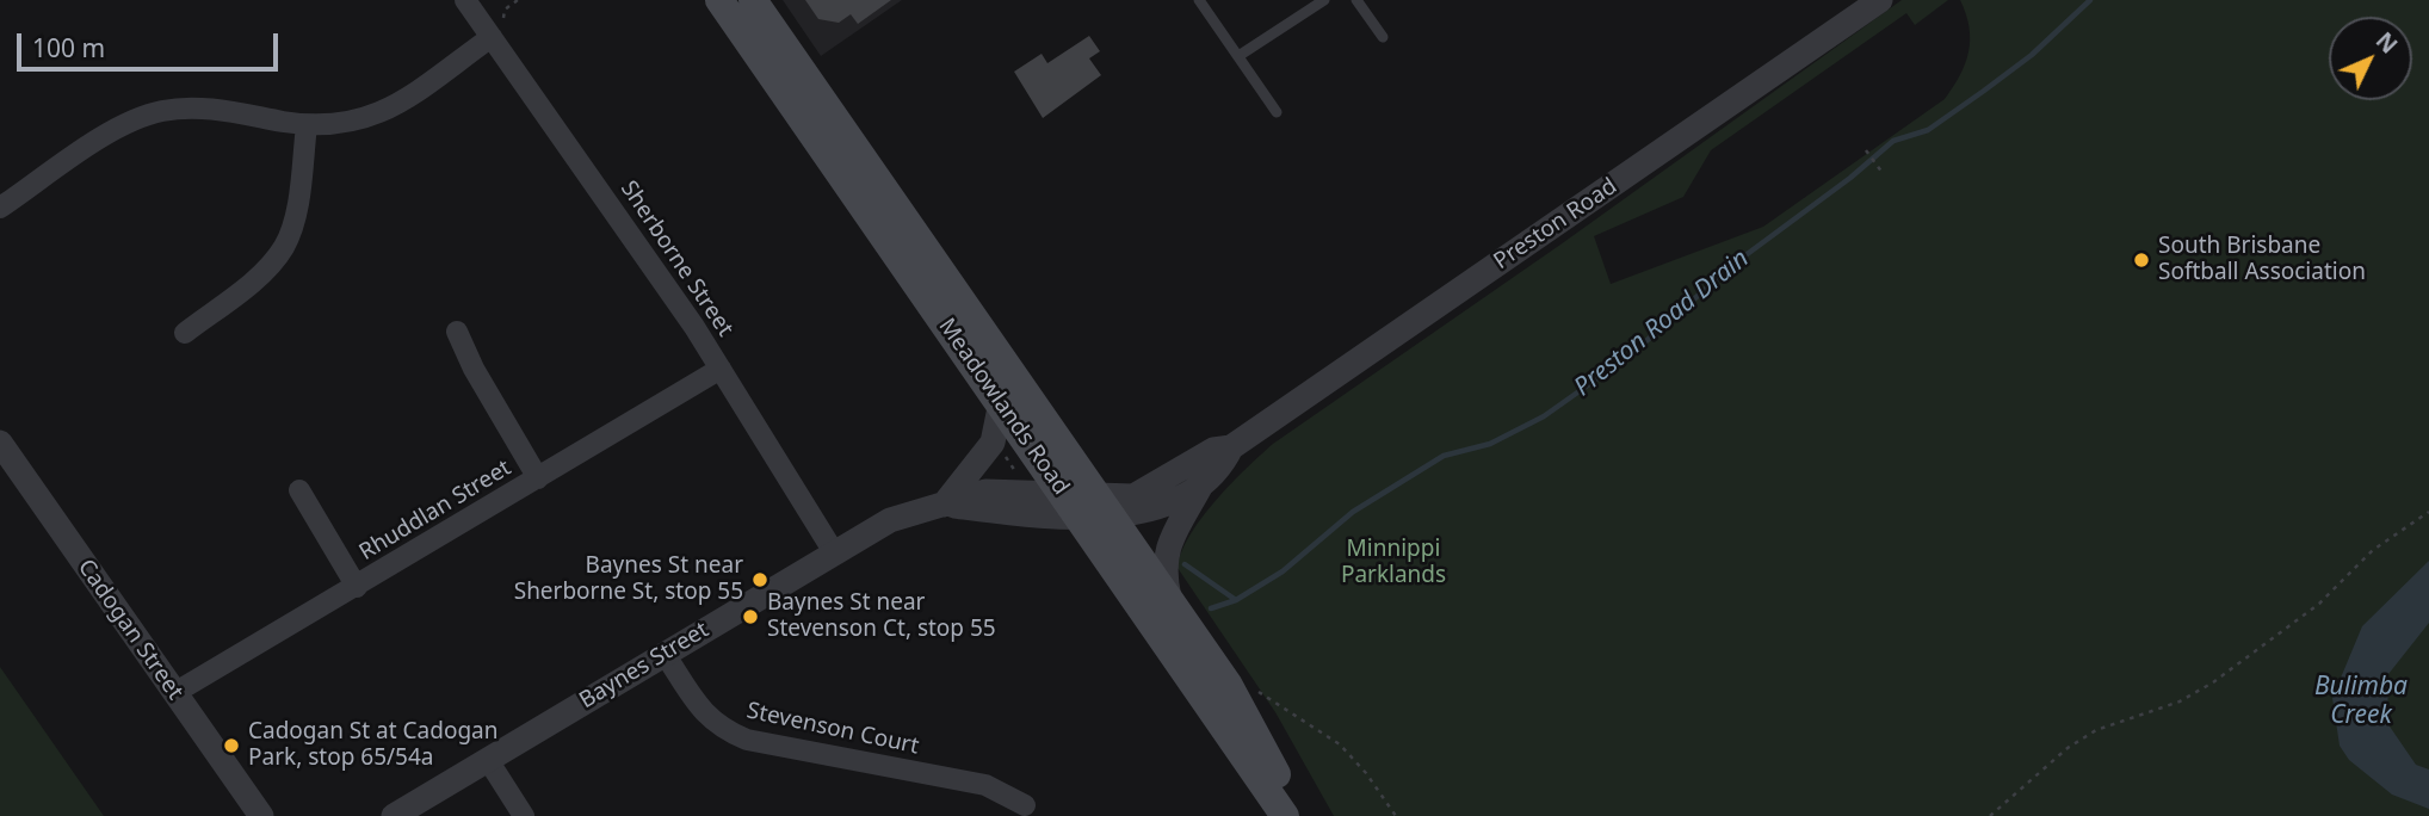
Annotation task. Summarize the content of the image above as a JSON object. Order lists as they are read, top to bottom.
{
  "streets": {
    "main road": ["Meadowlands Road"],
    "street": [
      "Preston Road",
      "Sherborne Street",
      "Rhuddlan Street",
      "Cadogan Street",
      "Baynes Street",
      "Stevenson Court"
    ]
  },
  "crossings": [
    ["Preston Road", "Meadowlands Road"],
    ["Preston Road", "Baynes Street"],
    ["Sherborne Street", "Rhuddlan Street"],
    ["Sherborne Street", "Baynes Street"],
    ["Meadowlands Road", "Baynes Street"],
    ["Rhuddlan Street", "Cadogan Street"],
    ["Baynes Street", "Stevenson Court"]
  ],
  "water": ["Preston Road Drain", "Bulimba Creek"],
  "parks": ["Minnippi Parklands"],
  "places": [
    "South Brisbane Softball Association",
    "Baynes St near Sherborne St, stop 55",
    "Baynes St near Stevenson Ct, stop 55",
    "Cadogan St at Cadogan Park, stop 65/54a"
  ],
  "scale_bar": "100 m",
  "north": "top right"
}
